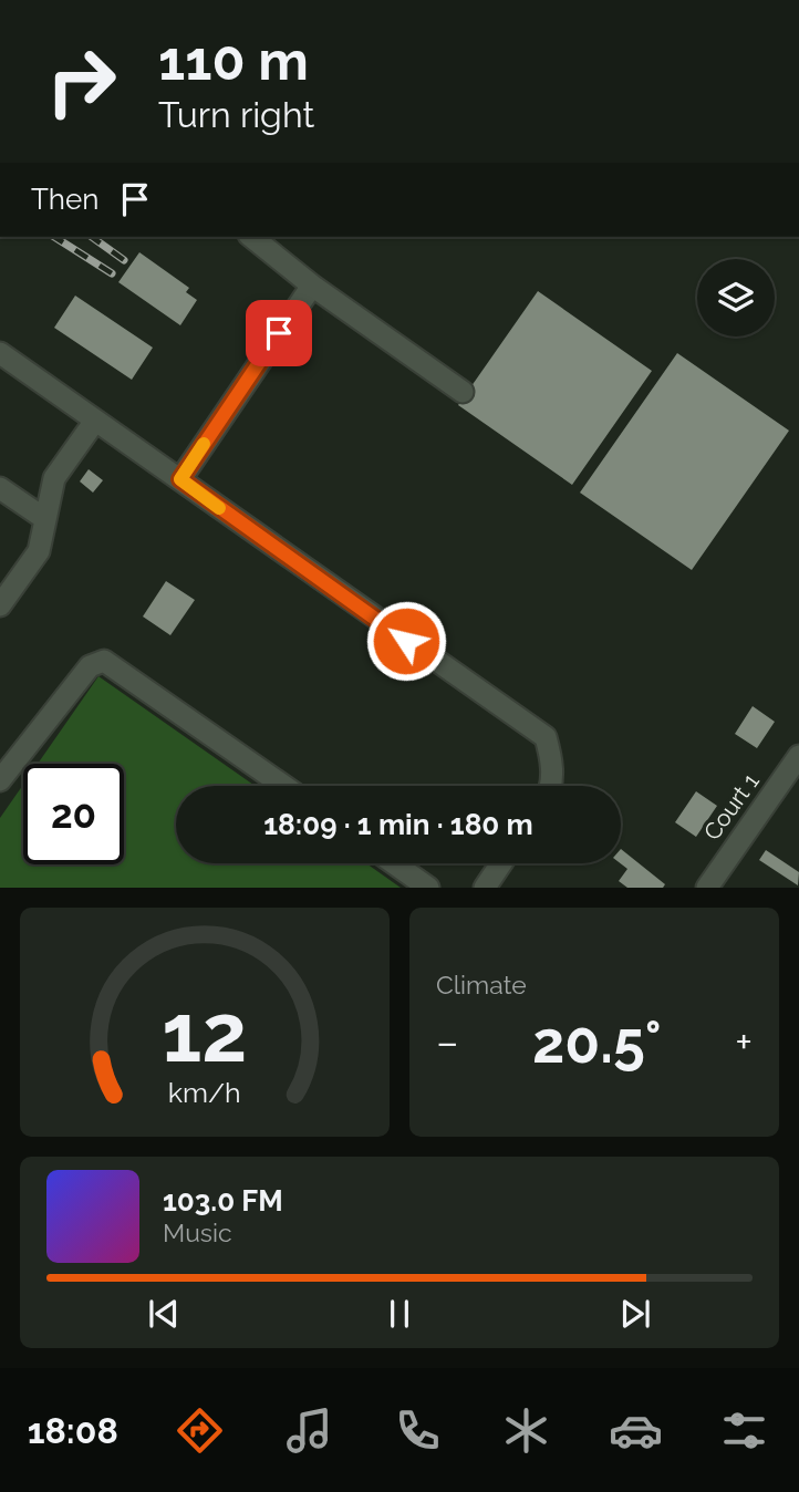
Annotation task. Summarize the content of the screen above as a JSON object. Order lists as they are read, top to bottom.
{
  "streets": {
    "street": ["Court 1"]
  },
  "page": {
    "turn": ["110 m", "Turn right"],
    "then": "Then",
    "limit": "20",
    "trip": "18:09 · 1 min · 180 m",
    "tile": "Climate",
    "heat": ["−", "20.5°", "+"],
    "song": ["103.0 FM", "Music"],
    "tabs": "18:08",
    "gauge": ["12", "km/h"]
  }
}
